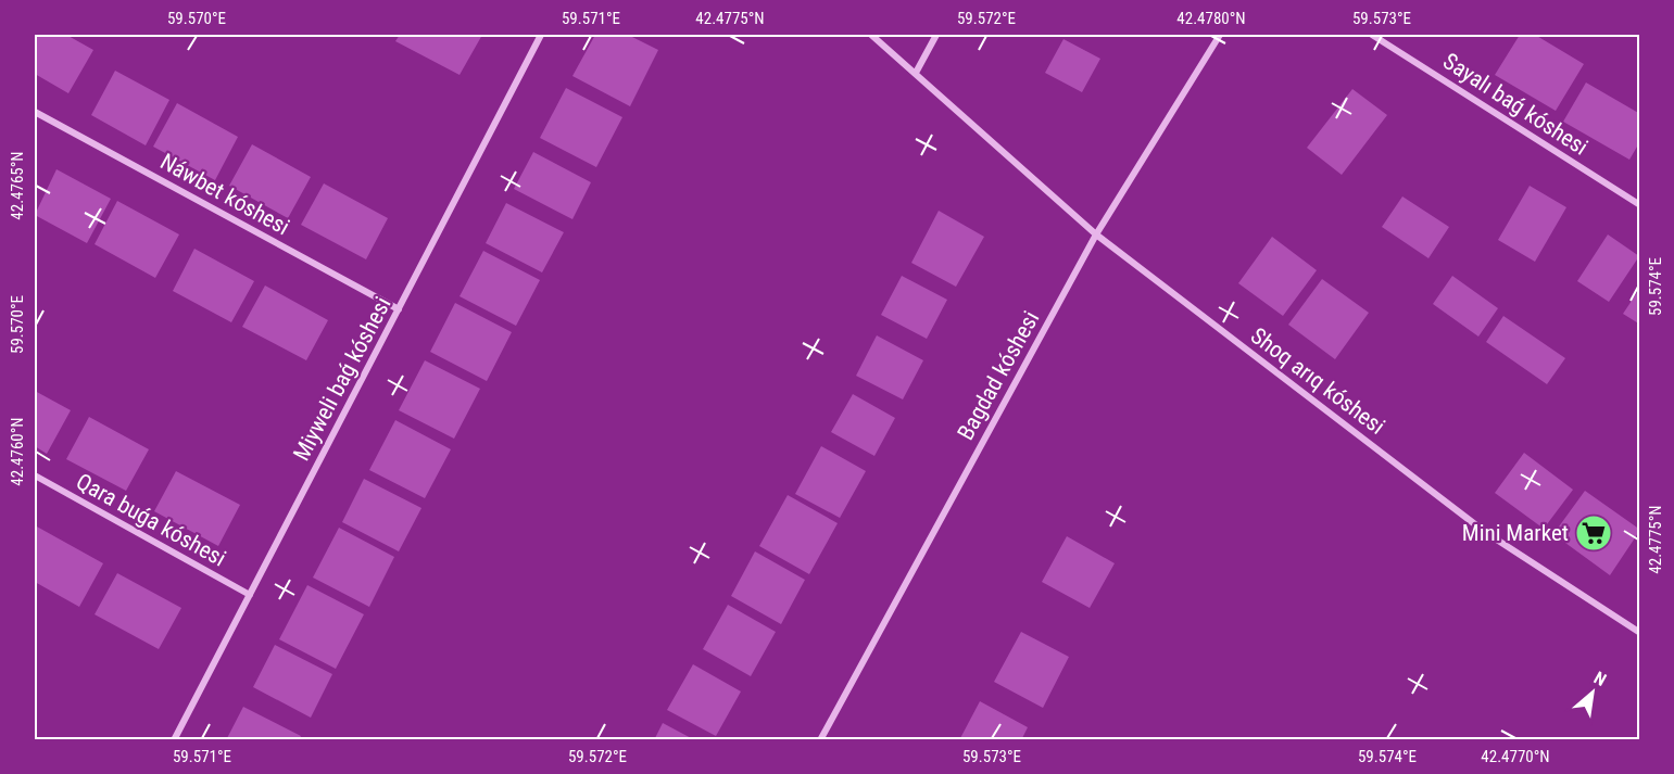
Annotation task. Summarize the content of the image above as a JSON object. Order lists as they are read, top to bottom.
{
  "streets": {
    "street": [
      "Sayalı baǵ kóshesi",
      "Náwbet kóshesi",
      "Bagdad kóshesi",
      "Miyweli baǵ kóshesi",
      "Shoq arıq kóshesi",
      "Qara buǵa kóshesi"
    ]
  },
  "crossings": [
    ["Náwbet kóshesi", "Miyweli baǵ kóshesi"],
    ["Bagdad kóshesi", "Shoq arıq kóshesi"],
    ["Miyweli baǵ kóshesi", "Qara buǵa kóshesi"]
  ],
  "places": {
    "supermarket": ["Mini Market"]
  },
  "north": "top right",
  "coordinates": [
    "59.570°E",
    "59.571°E",
    "42.4775°N",
    "59.572°E",
    "42.4780°N",
    "59.573°E",
    "42.4765°N",
    "59.574°E",
    "42.4760°N",
    "42.4770°N"
  ]
}
